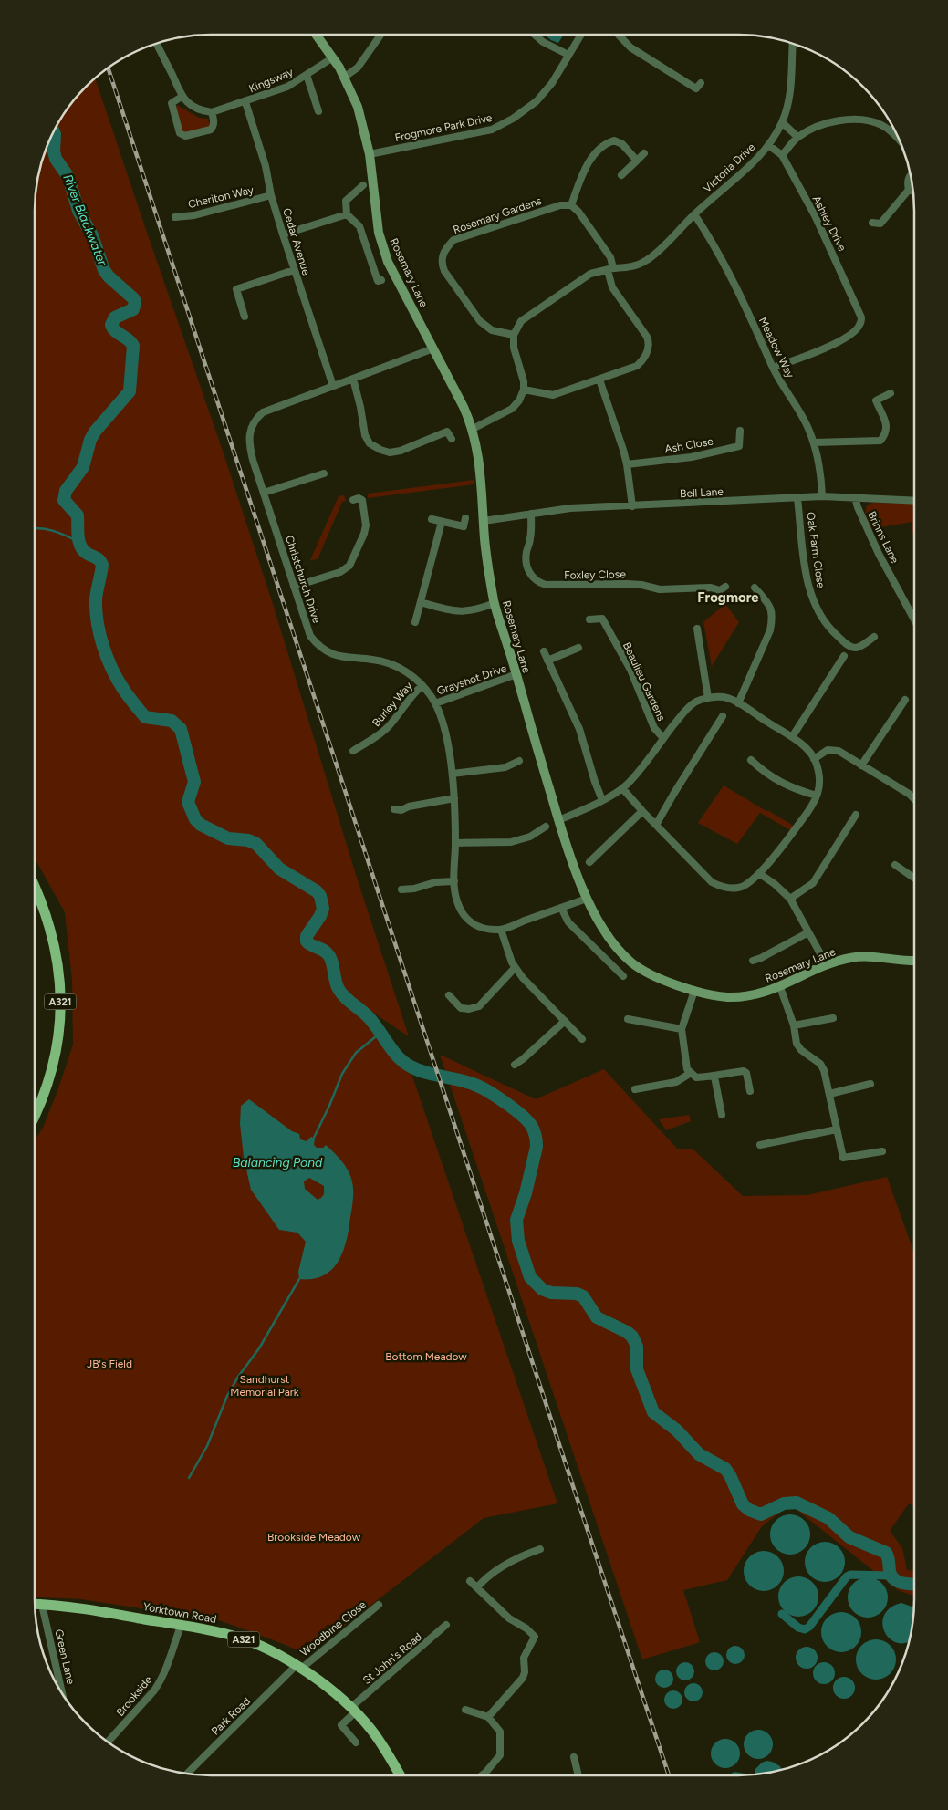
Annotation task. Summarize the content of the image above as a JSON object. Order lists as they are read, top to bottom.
{
  "streets": {
    "main road": ["A321", "Yorktown Road"],
    "street": [
      "Kingsway",
      "Frogmore Park Drive",
      "Victoria Drive",
      "Cheriton Way",
      "Rosemary Gardens",
      "Ashley Drive",
      "Cedar Avenue",
      "Rosemary Lane",
      "Meadow Way",
      "Ash Close",
      "Bell Lane",
      "Brinns Lane",
      "Oak Farm Close",
      "Foxley Close",
      "Christchurch Drive",
      "Grayshot Drive",
      "Beaulieu Gardens",
      "Burley Way",
      "Woodbine Close",
      "Green Lane",
      "St John's Road",
      "Brookside",
      "Park Road"
    ]
  },
  "crossings": [
    ["Kingsway", "Cedar Avenue"],
    ["Kingsway", "Rosemary Lane"],
    ["Frogmore Park Drive", "Rosemary Lane"],
    ["Victoria Drive", "Ashley Drive"],
    ["Victoria Drive", "Meadow Way"],
    ["Cheriton Way", "Cedar Avenue"],
    ["Ashley Drive", "Meadow Way"],
    ["Cedar Avenue", "Christchurch Drive"],
    ["Rosemary Lane", "Bell Lane"],
    ["Rosemary Lane", "Christchurch Drive"],
    ["Rosemary Lane", "Grayshot Drive"],
    ["Rosemary Lane", "Beaulieu Gardens"],
    ["Meadow Way", "Bell Lane"],
    ["Bell Lane", "Brinns Lane"],
    ["Bell Lane", "Oak Farm Close"],
    ["Bell Lane", "Foxley Close"],
    ["Christchurch Drive", "Grayshot Drive"],
    ["Christchurch Drive", "Burley Way"],
    ["Yorktown Road", "Woodbine Close"],
    ["Yorktown Road", "Green Lane"],
    ["Yorktown Road", "St John's Road"],
    ["Yorktown Road", "Brookside"],
    ["Yorktown Road", "Park Road"],
    ["Woodbine Close", "Park Road"]
  ],
  "districts": ["Frogmore"],
  "water": ["River Blackwater", "Balancing Pond"],
  "parks": [
    "Bottom Meadow",
    "JB's Field",
    "Sandhurst Memorial Park",
    "Brookside Meadow"
  ]
}
